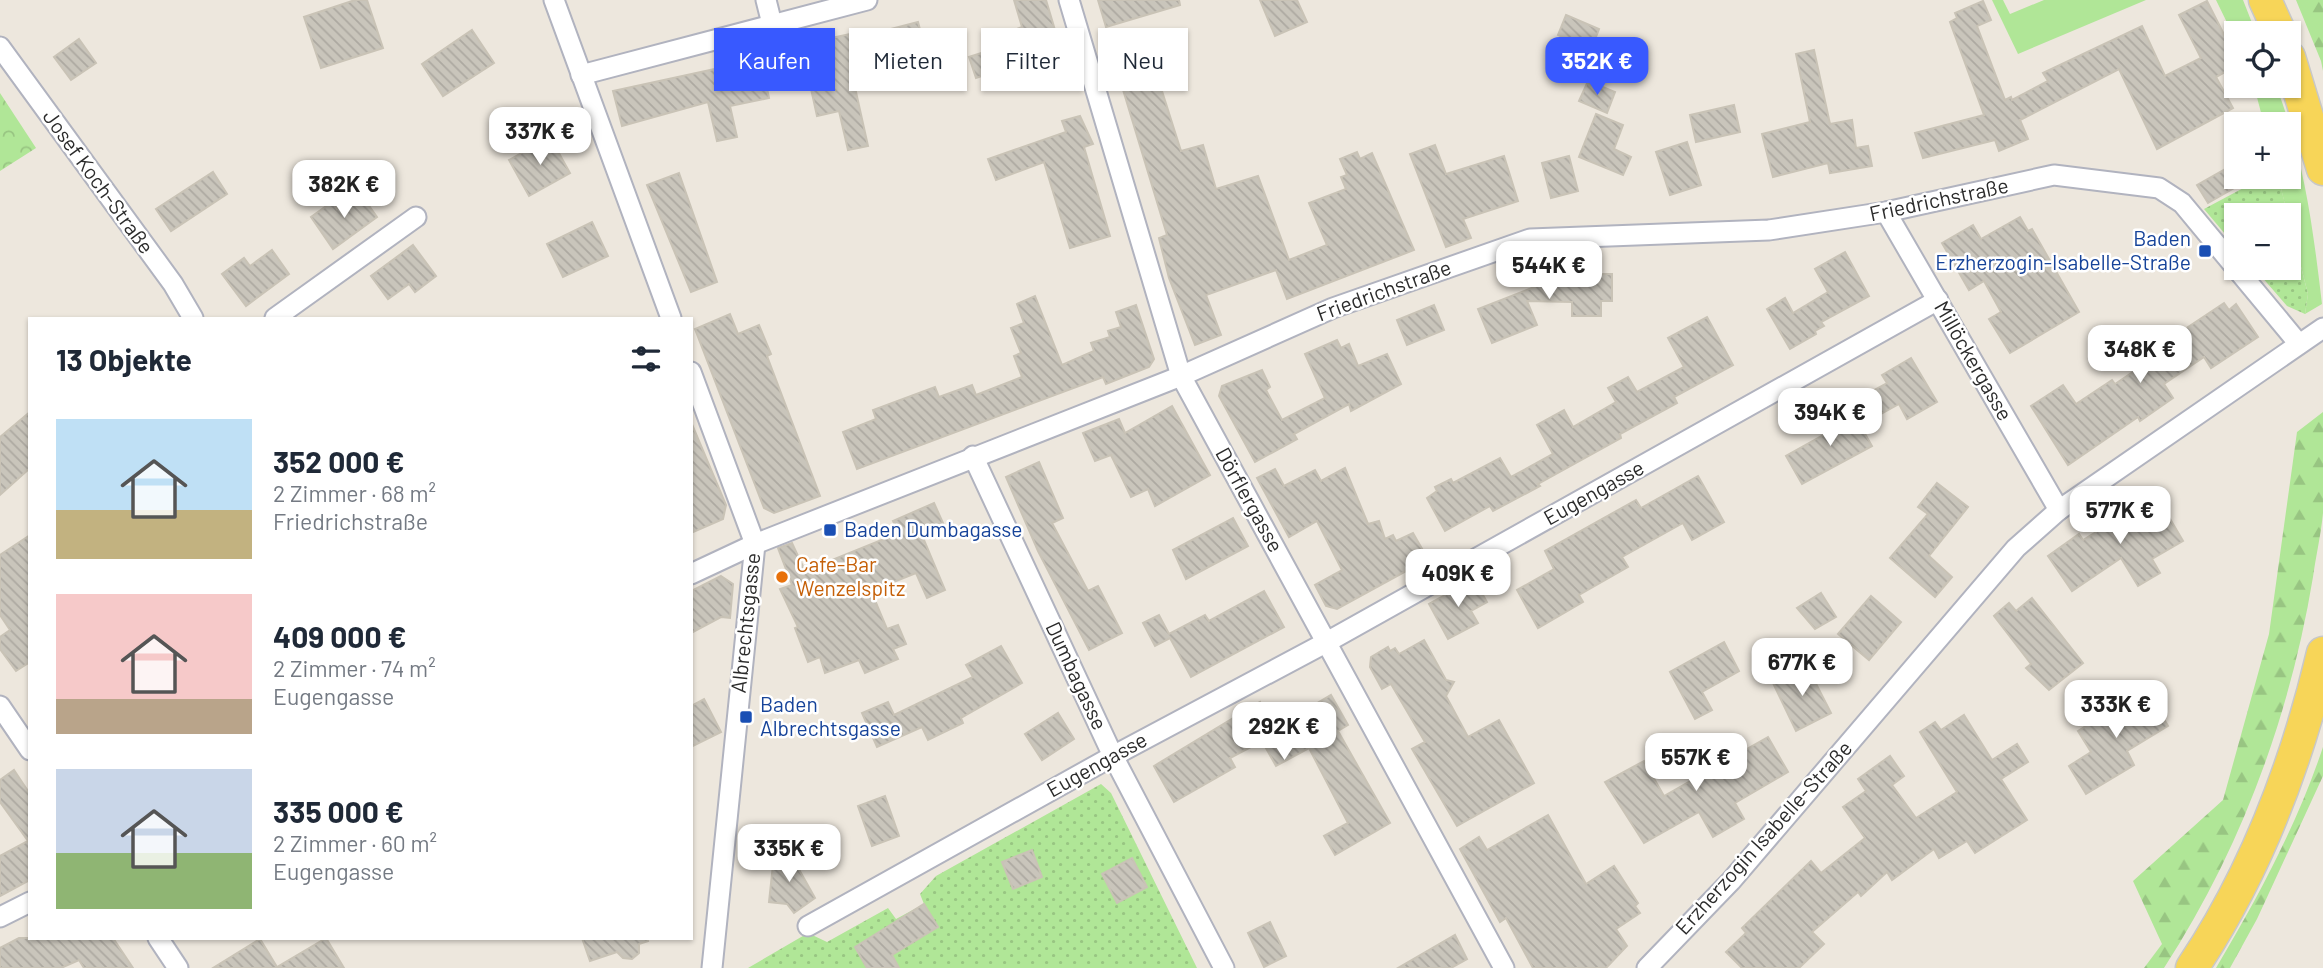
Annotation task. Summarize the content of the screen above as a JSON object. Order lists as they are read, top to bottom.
{
  "streets": {
    "street": [
      "Josef Koch-Straße",
      "Friedrichstraße",
      "Millöckergasse",
      "Eugengasse",
      "Dörflergasse",
      "Albrechtsgasse",
      "Dumbagasse",
      "Erzherzogin Isabelle-Straße"
    ]
  },
  "crossings": [
    ["Friedrichstraße", "Millöckergasse"],
    ["Friedrichstraße", "Dörflergasse"],
    ["Friedrichstraße", "Albrechtsgasse"],
    ["Friedrichstraße", "Dumbagasse"],
    ["Friedrichstraße", "Erzherzogin Isabelle-Straße"],
    ["Millöckergasse", "Eugengasse"],
    ["Millöckergasse", "Erzherzogin Isabelle-Straße"],
    ["Eugengasse", "Dörflergasse"],
    ["Eugengasse", "Dumbagasse"]
  ],
  "places": {
    "transit": ["Baden Erzherzogin-Isabelle-Straße", "Baden Dumbagasse", "Baden Albrechtsgasse"],
    "other": ["Cafe-Bar Wenzelspitz"]
  },
  "page": {
    "map_buttons": ["+", "−"],
    "chip": [
      "Kaufen",
      "Mieten",
      "Filter",
      "Neu"
    ],
    "price": [
      "352K €",
      "337K €",
      "382K €",
      "544K €",
      "348K €",
      "394K €",
      "577K €",
      "409K €",
      "677K €",
      "333K €",
      "292K €",
      "557K €",
      "335K €"
    ],
    "heading": "13 Objekte",
    "list": [
      {
        "name": "352 000 €",
        "note": "2 Zimmer · 68 m² · Friedrichstraße"
      },
      {
        "name": "409 000 €",
        "note": "2 Zimmer · 74 m² · Eugengasse"
      },
      {
        "name": "335 000 €",
        "note": "2 Zimmer · 60 m² · Eugengasse"
      }
    ]
  }
}
